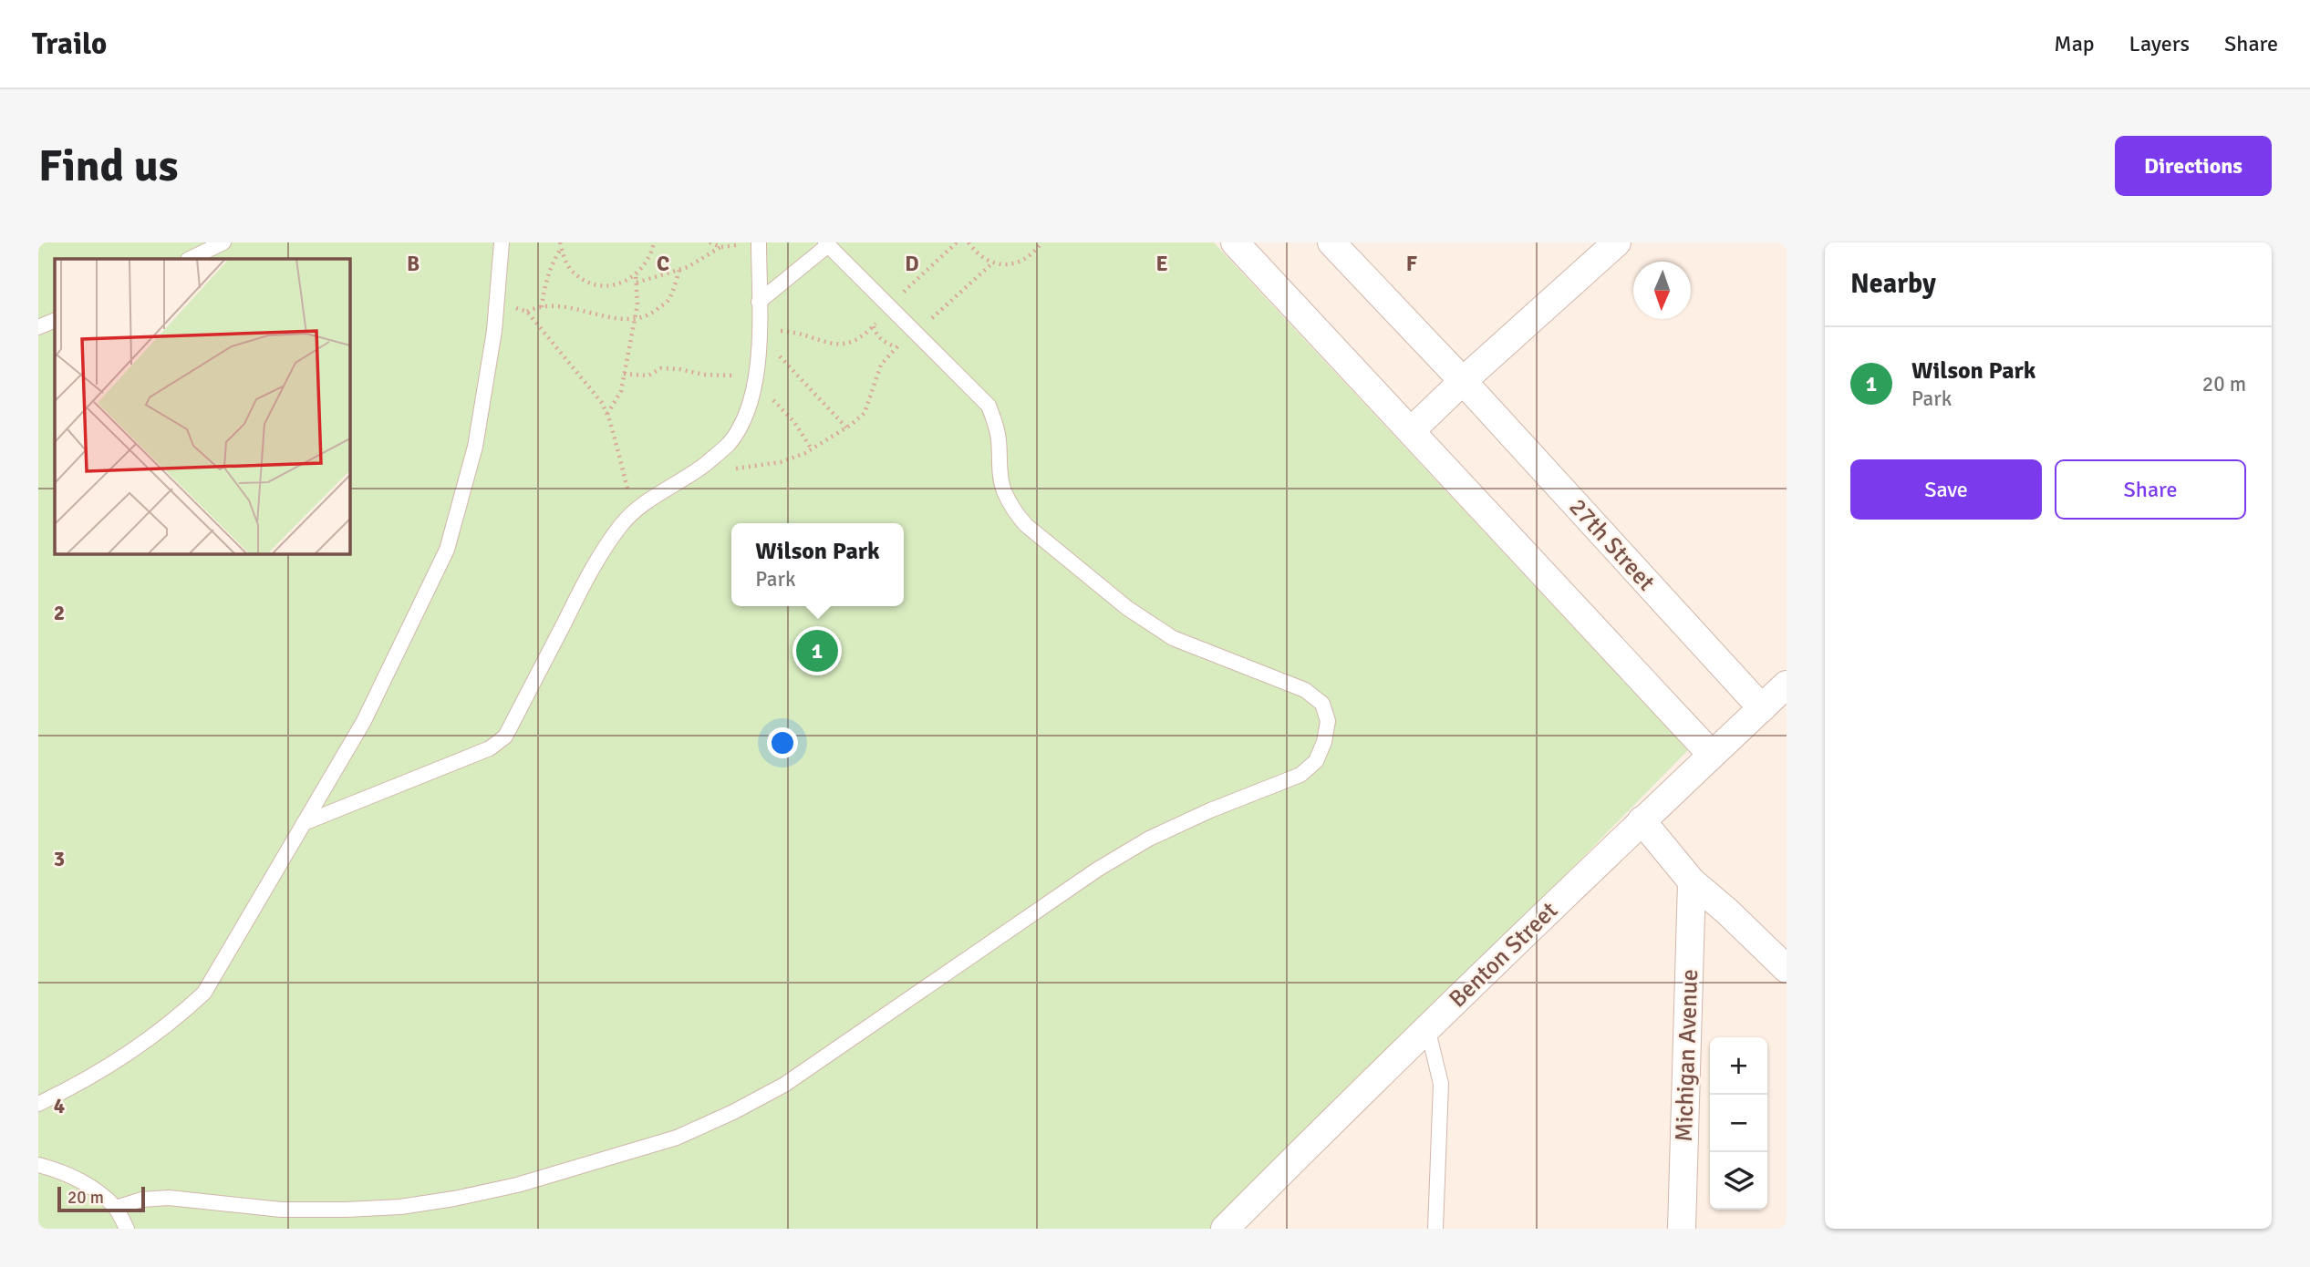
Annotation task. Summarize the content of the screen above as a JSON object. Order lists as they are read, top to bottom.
{
  "streets": {
    "street": ["27th Street", "Benton Street", "Michigan Avenue"]
  },
  "crossings": [
    ["27th Street", "Benton Street"]
  ],
  "scale_bar": "20 m",
  "north": "bottom",
  "page": {
    "header": "Trailo",
    "nav": ["Map", "Layers", "Share"],
    "buttons": [
      "Directions",
      ["Save", "Share"]
    ],
    "title": "Find us",
    "heading": "Nearby",
    "list": [
      {
        "mark": "1",
        "name": "Wilson Park",
        "note": "Park",
        "value": "20 m"
      }
    ],
    "popup": ["Wilson Park", "Park"],
    "pins": "1",
    "map_buttons": ["+", "−"],
    "scale": "20 m"
  },
  "grid": {
    "columns": [
      "B",
      "C",
      "D",
      "E",
      "F"
    ],
    "rows": ["2", "3", "4"]
  }
}
